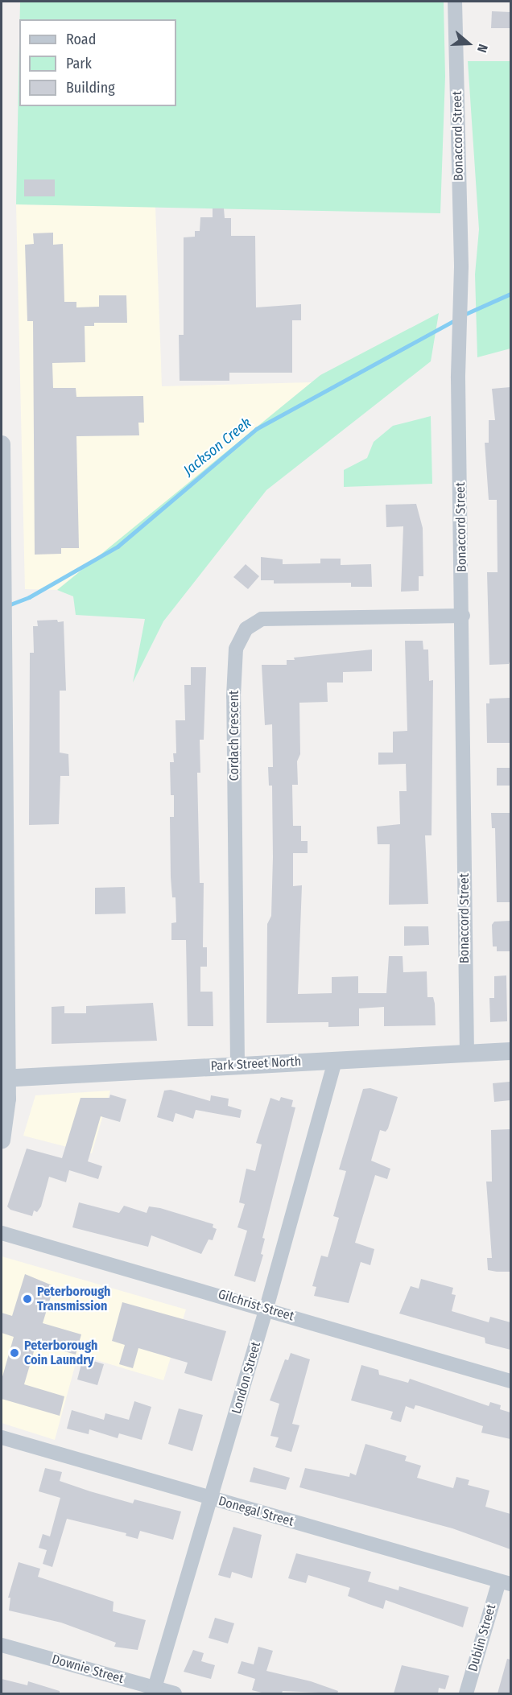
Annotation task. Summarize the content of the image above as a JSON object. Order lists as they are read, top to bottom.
{
  "streets": {
    "street": [
      "Bonaccord Street",
      "Cordach Crescent",
      "Park Street North",
      "Gilchrist Street",
      "London Street",
      "Donegal Street",
      "Dublin Street",
      "Downie Street"
    ]
  },
  "crossings": [
    ["Bonaccord Street", "Cordach Crescent"],
    ["Bonaccord Street", "Park Street North"],
    ["Cordach Crescent", "Park Street North"],
    ["Park Street North", "London Street"],
    ["Gilchrist Street", "London Street"],
    ["London Street", "Donegal Street"],
    ["London Street", "Downie Street"],
    ["Donegal Street", "Dublin Street"]
  ],
  "water": ["Jackson Creek"],
  "places": ["Peterborough Transmission", "Peterborough Coin Laundry"],
  "legend": ["Road", "Park", "Building"],
  "north": "right"
}
